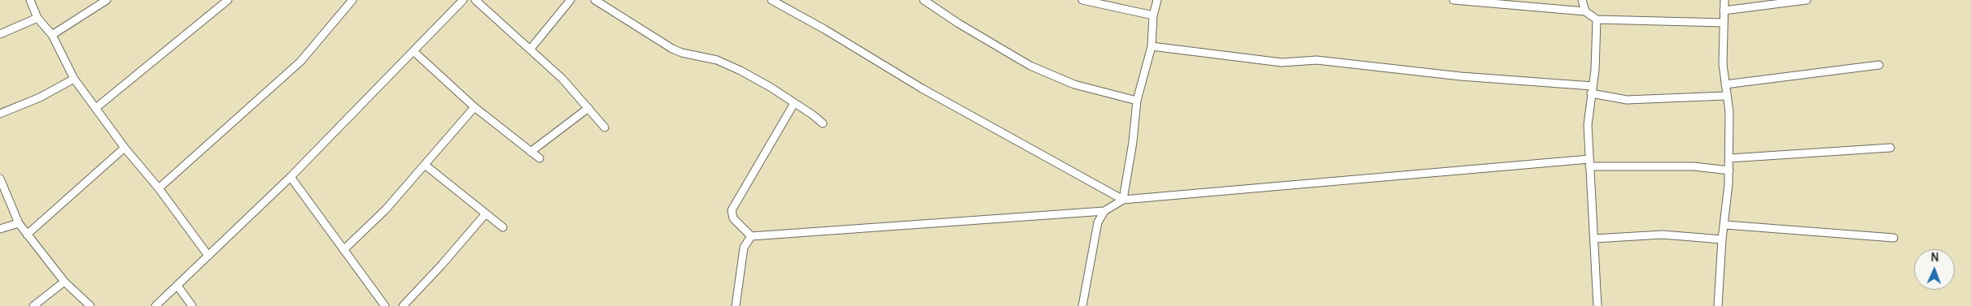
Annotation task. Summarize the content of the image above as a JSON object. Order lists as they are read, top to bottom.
{
  "north": "top"
}
